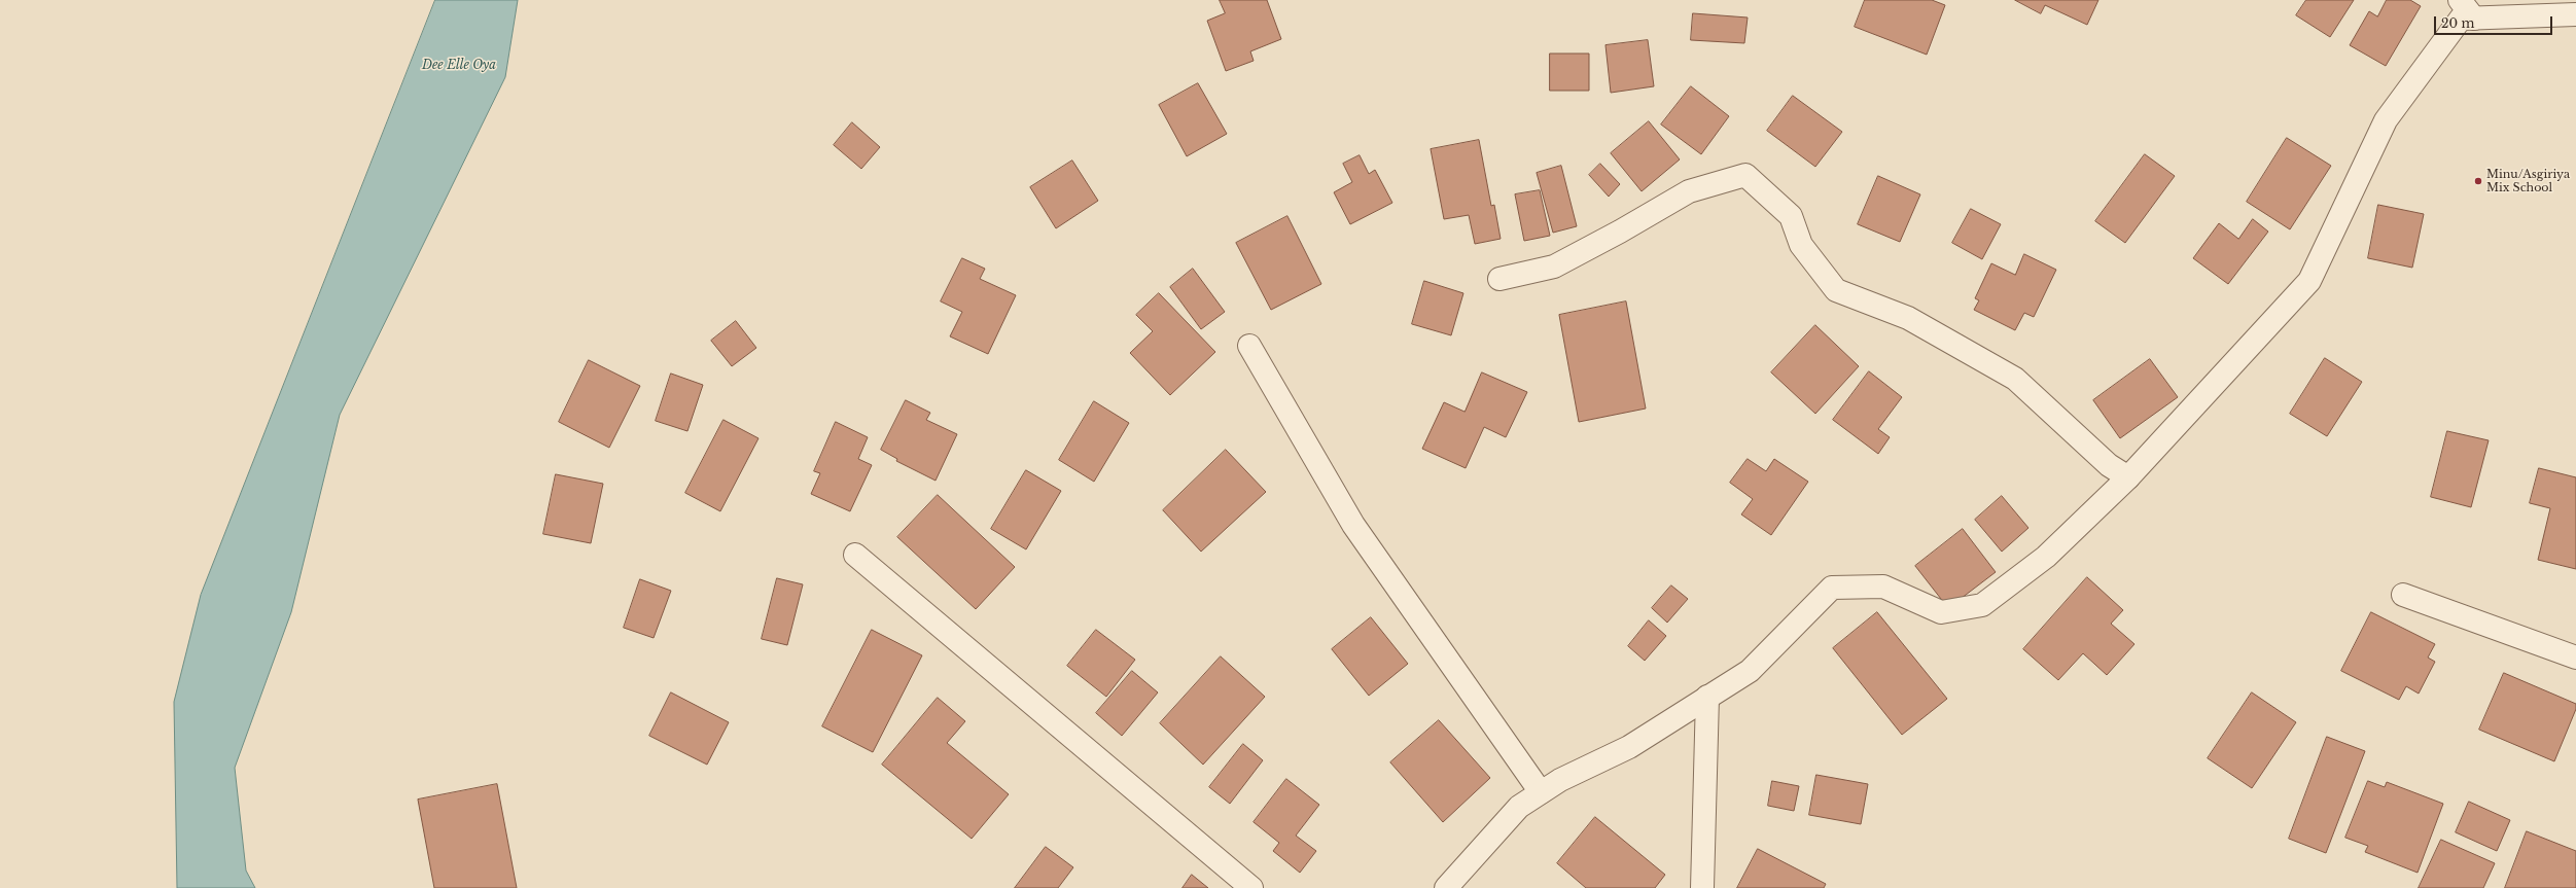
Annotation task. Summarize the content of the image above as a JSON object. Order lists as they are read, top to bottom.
{
  "water": ["Dee Elle Oya"],
  "places": ["Minu/Asgiriya Mix School"],
  "scale_bar": "20 m"
}
